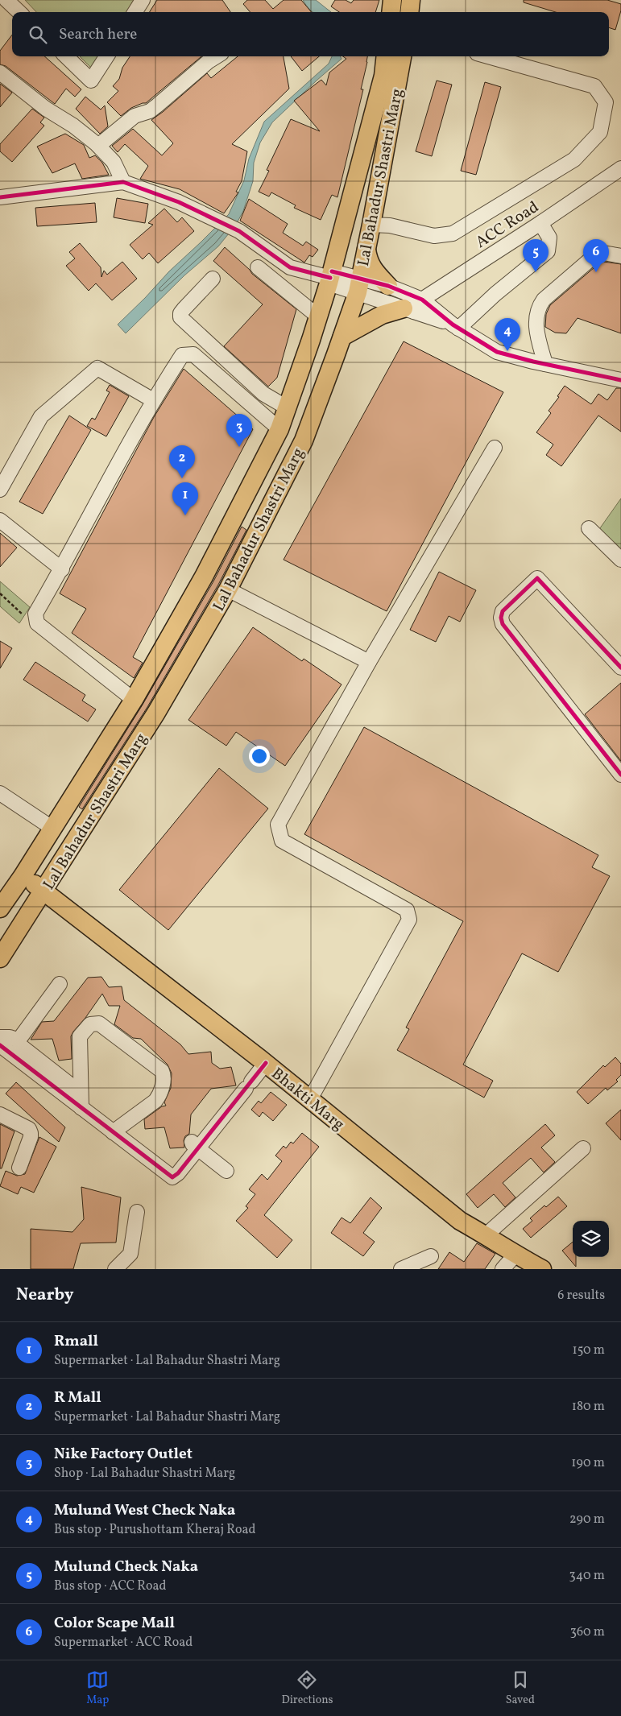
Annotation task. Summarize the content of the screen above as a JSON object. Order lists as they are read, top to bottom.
{
  "streets": {
    "main road": ["Lal Bahadur Shastri Marg", "Bhakti Marg"],
    "street": ["ACC Road"]
  },
  "crossings": [
    ["Lal Bahadur Shastri Marg", "Bhakti Marg"]
  ],
  "page": {
    "search": "Search here",
    "pins": [
      "5",
      "6",
      "4",
      "3",
      "2",
      "1"
    ],
    "heading": ["Nearby", "6 results"],
    "list": [
      {
        "mark": "1",
        "name": "Rmall",
        "note": "Supermarket · Lal Bahadur Shastri Marg",
        "value": "150 m"
      },
      {
        "mark": "2",
        "name": "R Mall",
        "note": "Supermarket · Lal Bahadur Shastri Marg",
        "value": "180 m"
      },
      {
        "mark": "3",
        "name": "Nike Factory Outlet",
        "note": "Shop · Lal Bahadur Shastri Marg",
        "value": "190 m"
      },
      {
        "mark": "4",
        "name": "Mulund West Check Naka",
        "note": "Bus stop · Purushottam Kheraj Road",
        "value": "290 m"
      },
      {
        "mark": "5",
        "name": "Mulund Check Naka",
        "note": "Bus stop · ACC Road",
        "value": "340 m"
      },
      {
        "mark": "6",
        "name": "Color Scape Mall",
        "note": "Supermarket · ACC Road",
        "value": "360 m"
      }
    ],
    "nav": ["Map", "Directions", "Saved"]
  }
}
